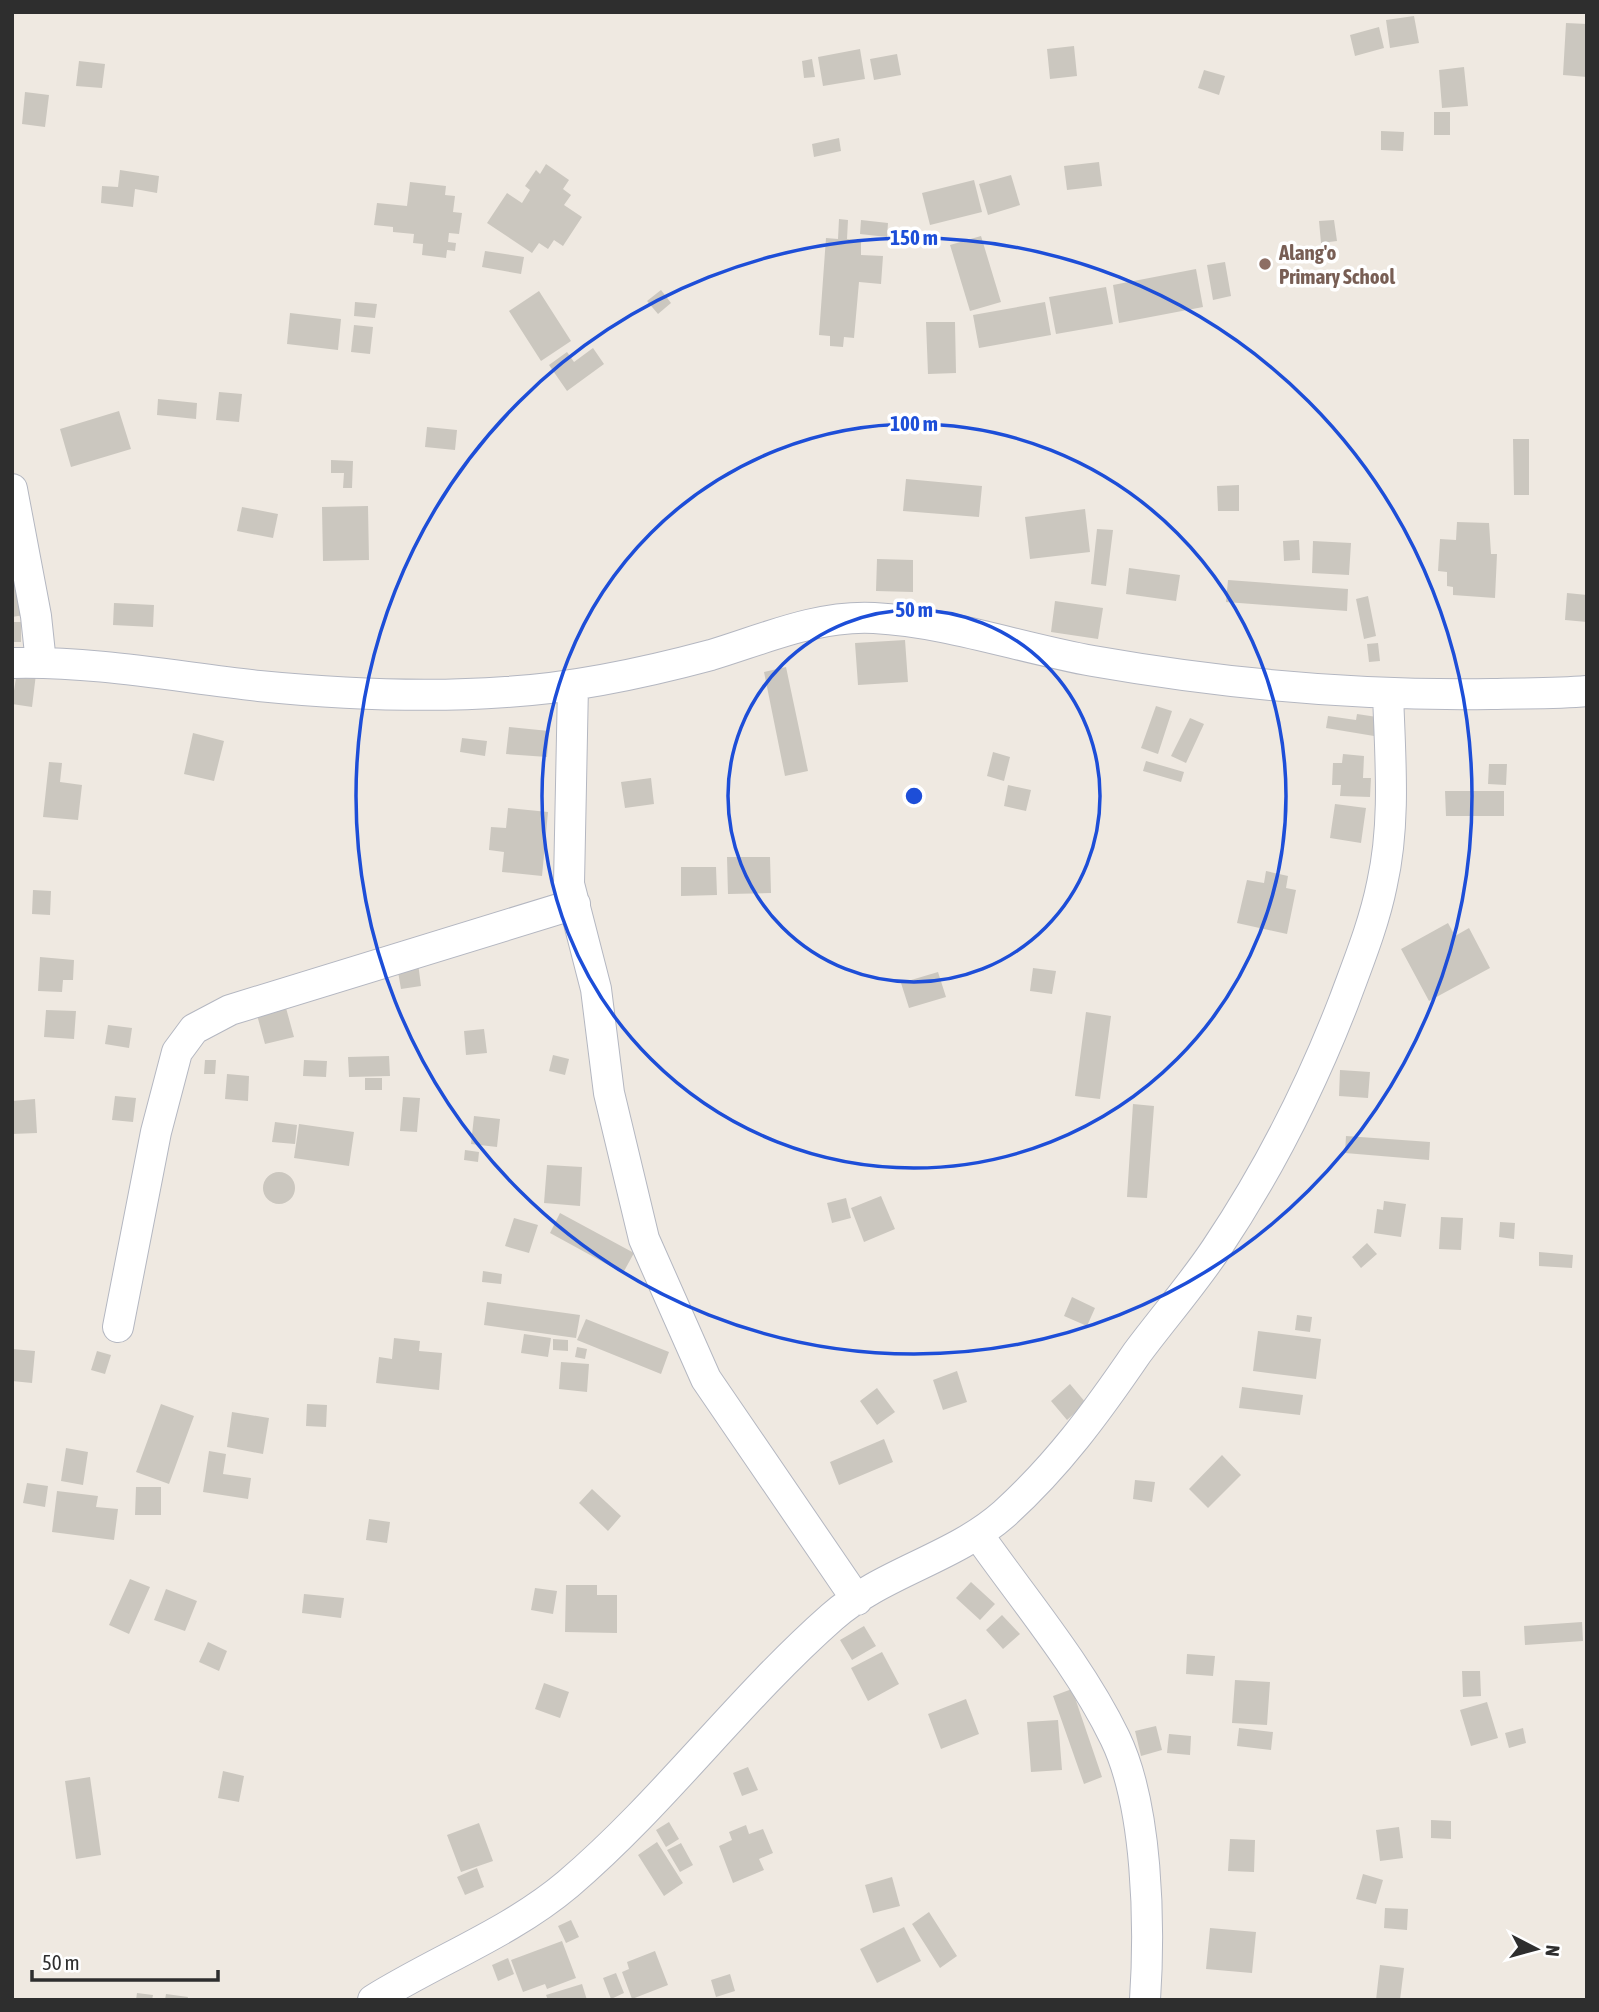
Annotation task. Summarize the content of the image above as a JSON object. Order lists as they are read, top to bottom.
{
  "places": ["Alang'o Primary School"],
  "scale_bar": "50 m",
  "north": "right",
  "rings": ["150 m", "100 m", "50 m"]
}
